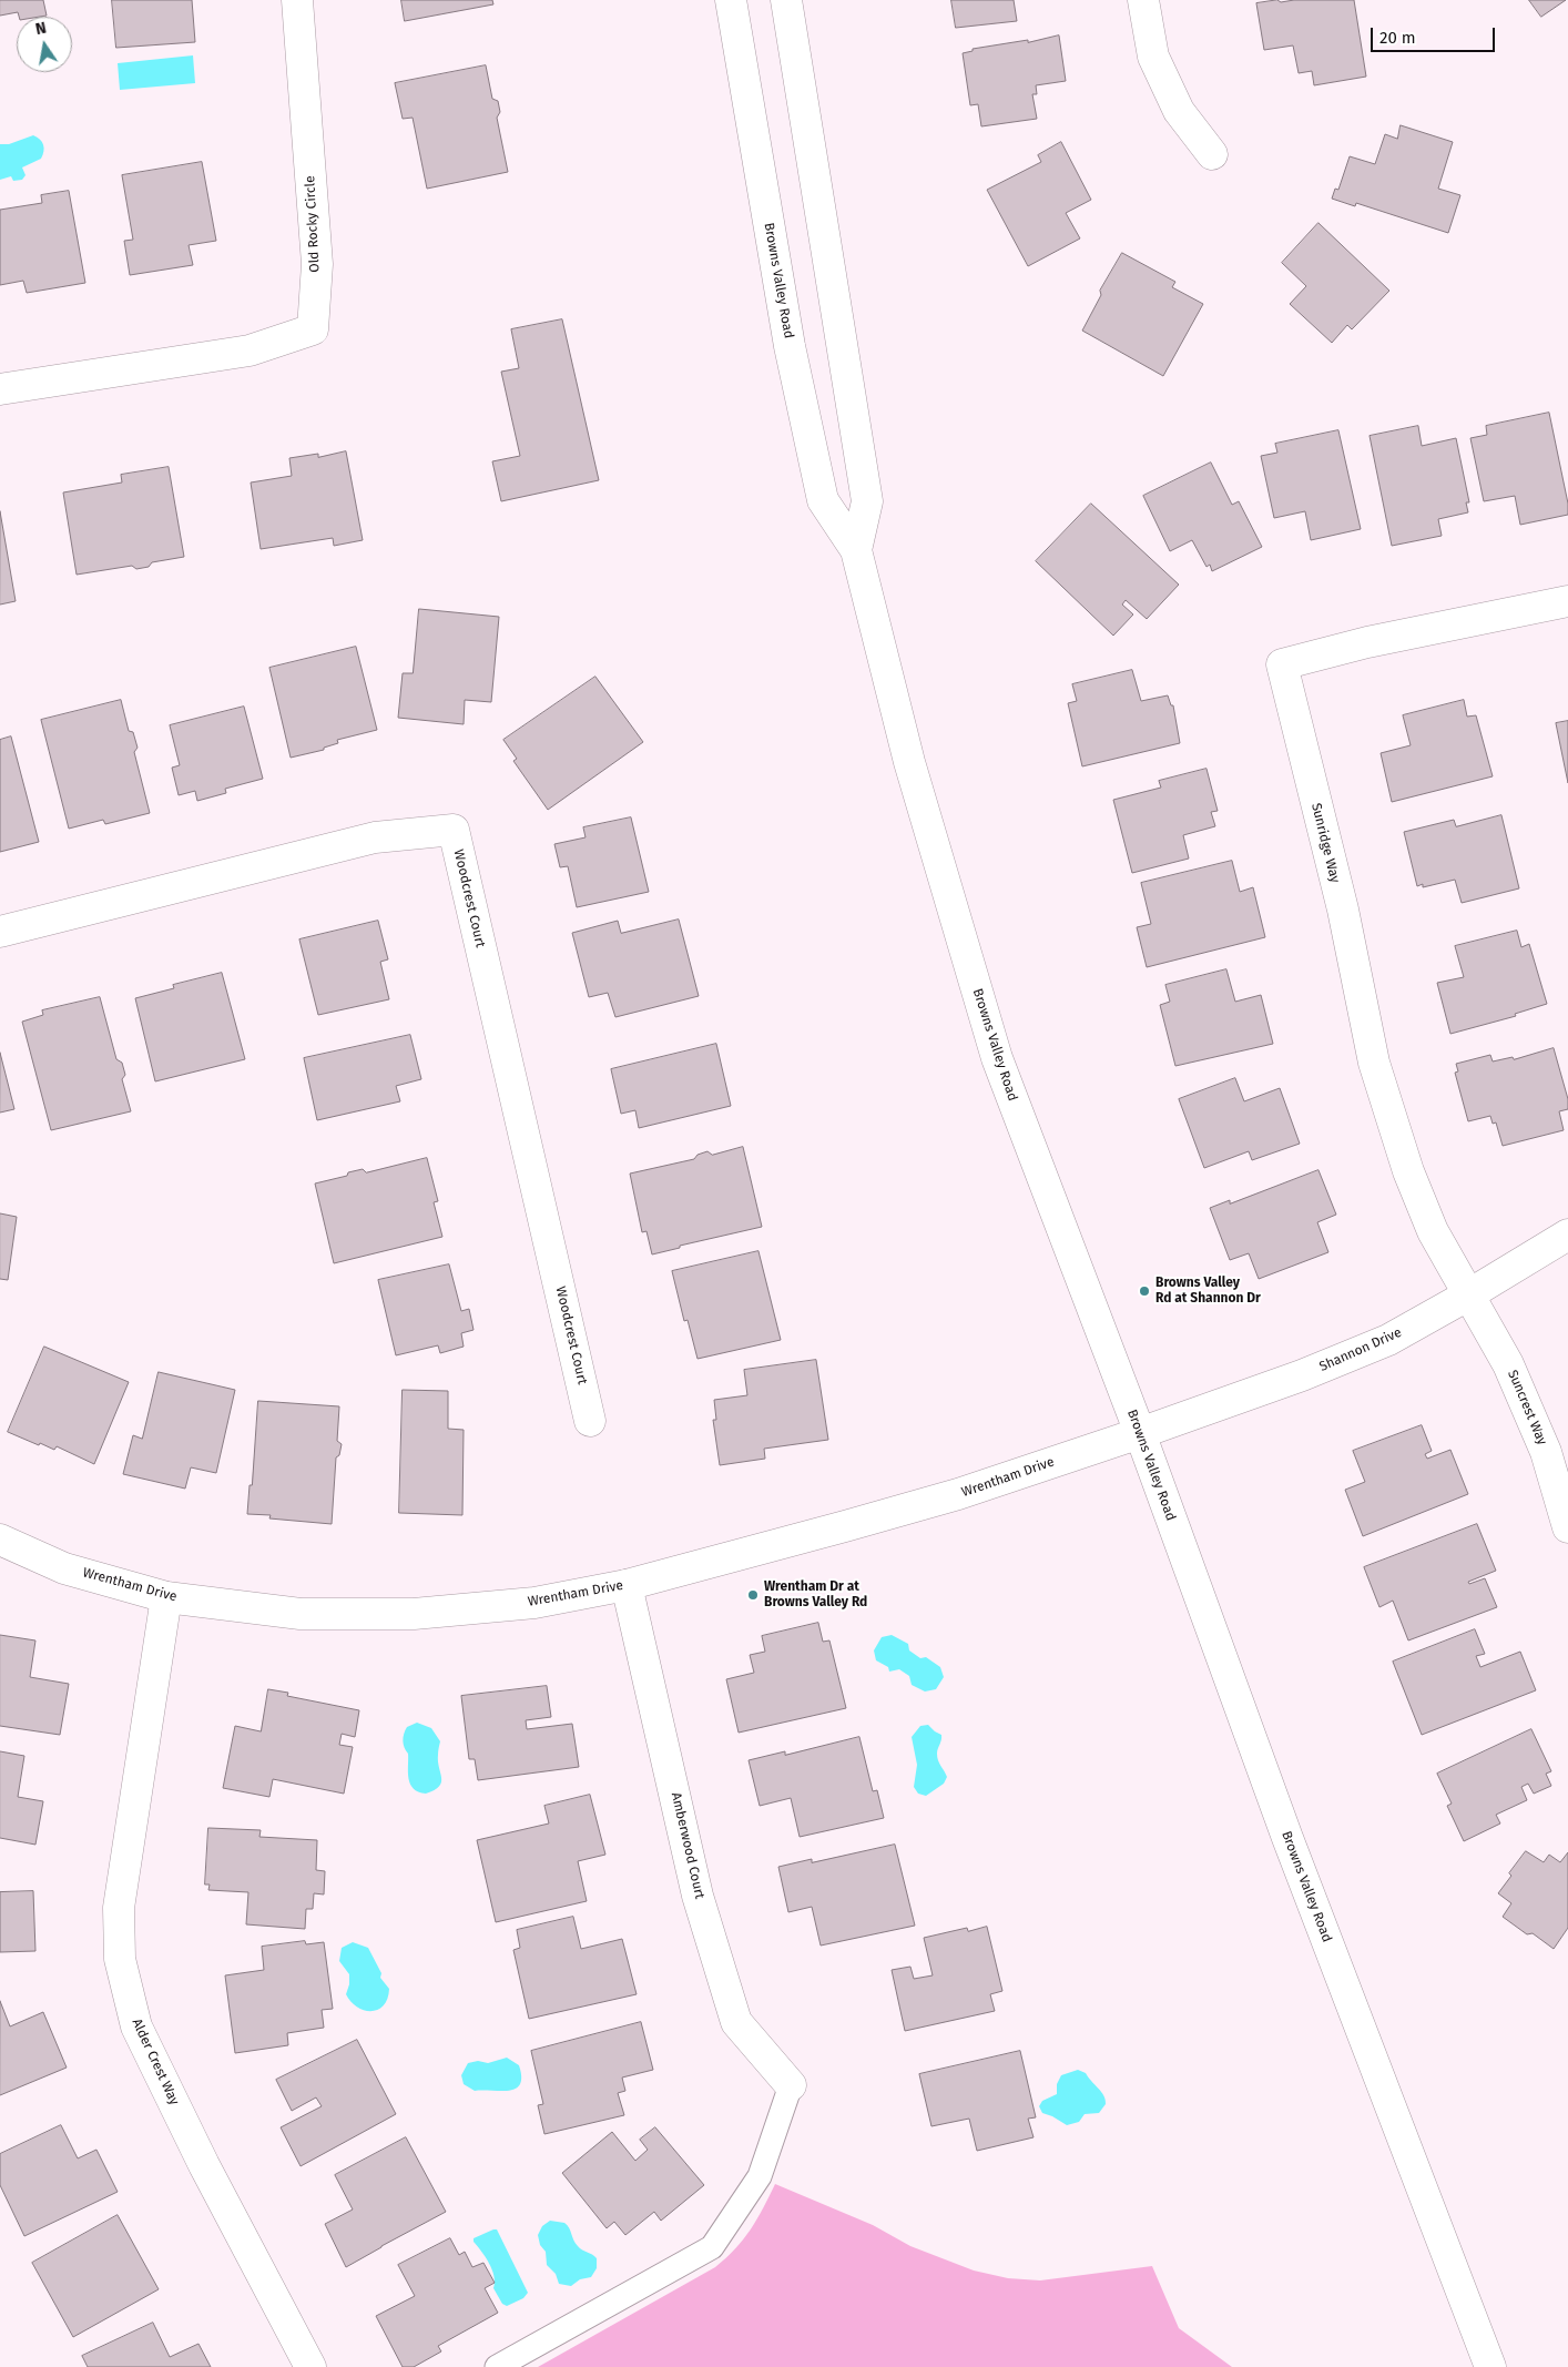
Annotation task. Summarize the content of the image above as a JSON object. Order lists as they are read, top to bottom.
{
  "streets": {
    "street": [
      "Old Rocky Circle",
      "Browns Valley Road",
      "Sunridge Way",
      "Woodcrest Court",
      "Shannon Drive",
      "Suncrest Way",
      "Wrentham Drive",
      "Amberwood Court",
      "Alder Crest Way"
    ]
  },
  "crossings": [
    ["Browns Valley Road", "Shannon Drive"],
    ["Browns Valley Road", "Wrentham Drive"],
    ["Sunridge Way", "Shannon Drive"],
    ["Sunridge Way", "Suncrest Way"],
    ["Shannon Drive", "Suncrest Way"],
    ["Shannon Drive", "Wrentham Drive"],
    ["Wrentham Drive", "Amberwood Court"],
    ["Wrentham Drive", "Alder Crest Way"]
  ],
  "places": ["Browns Valley Rd at Shannon Dr", "Wrentham Dr at Browns Valley Rd"],
  "scale_bar": "20 m",
  "north": "top"
}
